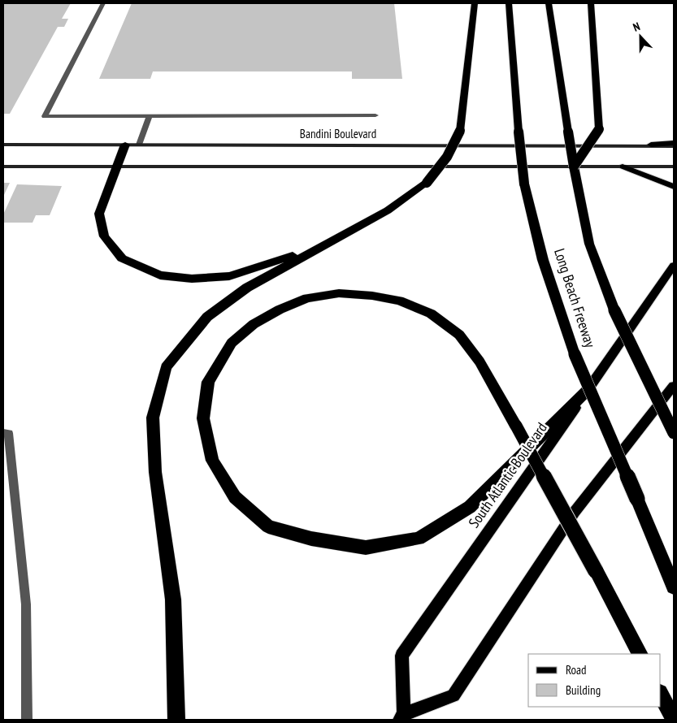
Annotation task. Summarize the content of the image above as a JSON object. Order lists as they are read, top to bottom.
{
  "streets": {
    "highway": ["Long Beach Freeway"],
    "main road": ["Bandini Boulevard", "South Atlantic Boulevard"]
  },
  "legend": ["Road", "Building"],
  "north": "top"
}
